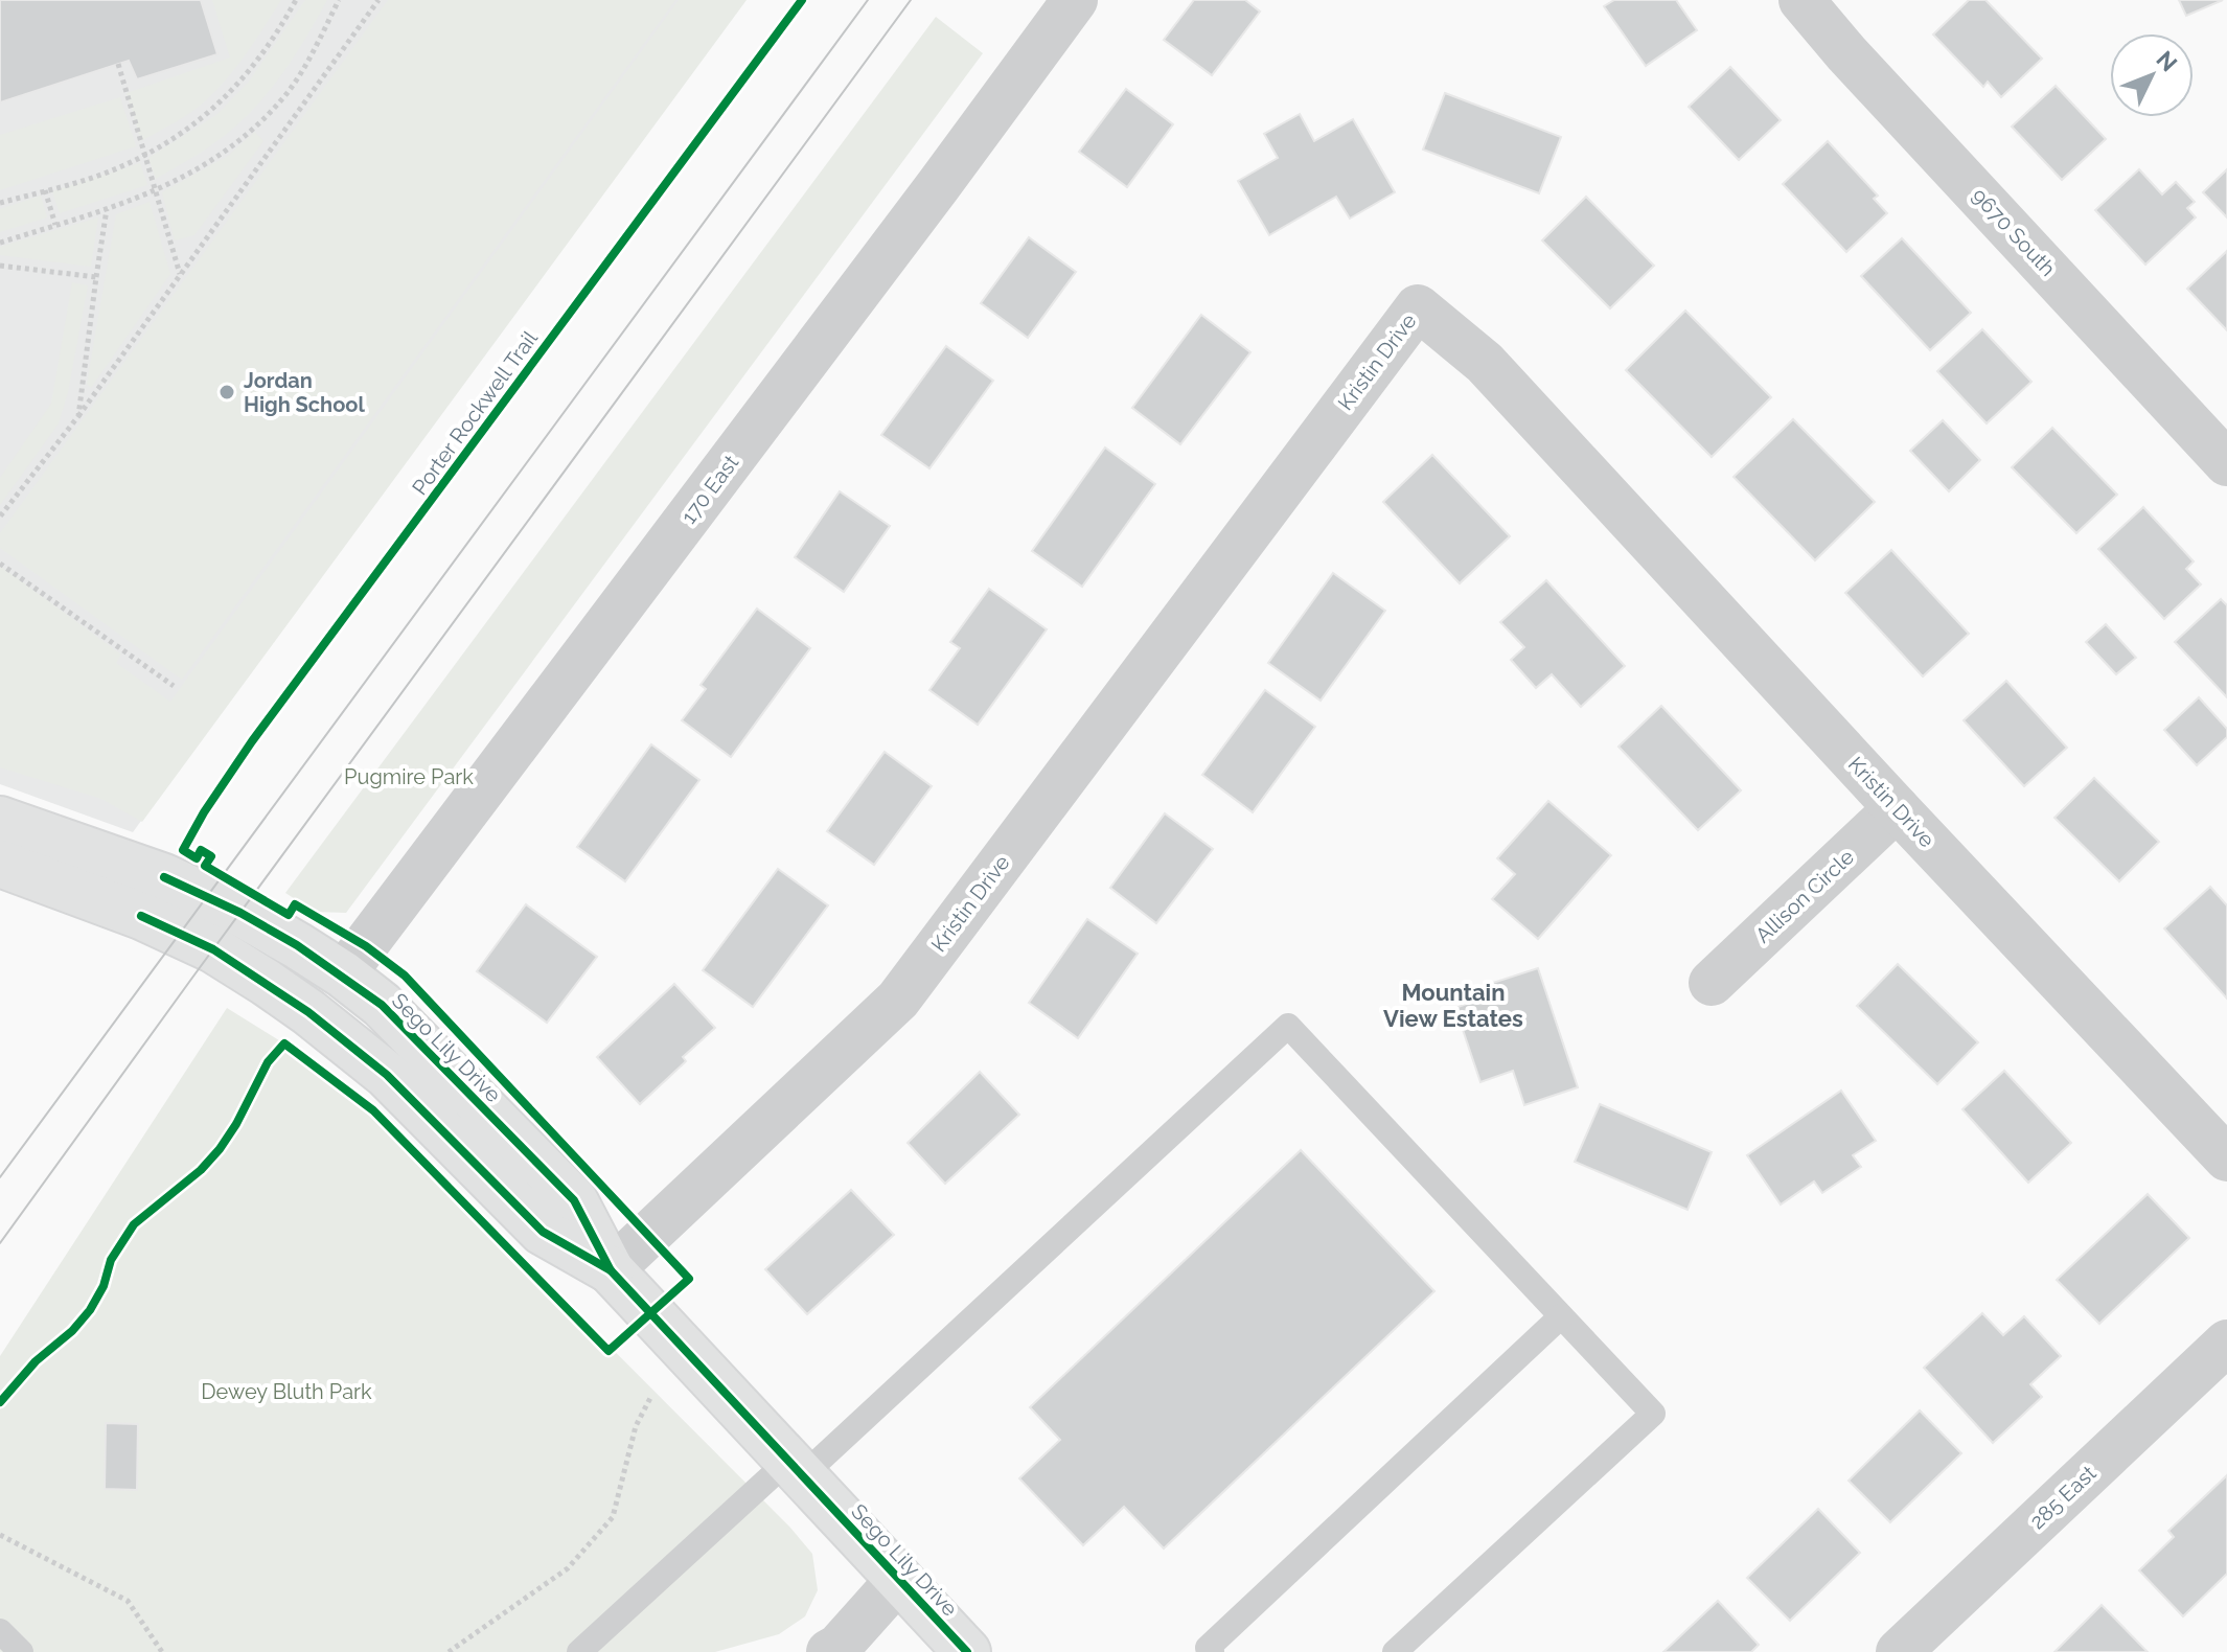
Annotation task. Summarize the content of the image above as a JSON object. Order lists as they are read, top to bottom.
{
  "streets": {
    "main road": ["Sego Lily Drive"],
    "street": [
      "9670 South",
      "Kristin Drive",
      "170 East",
      "Allison Circle",
      "285 East"
    ],
    "cycle path": ["Porter Rockwell Trail"]
  },
  "crossings": [
    ["Kristin Drive", "Allison Circle"],
    ["Kristin Drive", "Sego Lily Drive"],
    ["170 East", "Sego Lily Drive"]
  ],
  "districts": ["Mountain View Estates"],
  "parks": ["Pugmire Park", "Dewey Bluth Park"],
  "places": ["Jordan High School"],
  "north": "top right"
}
